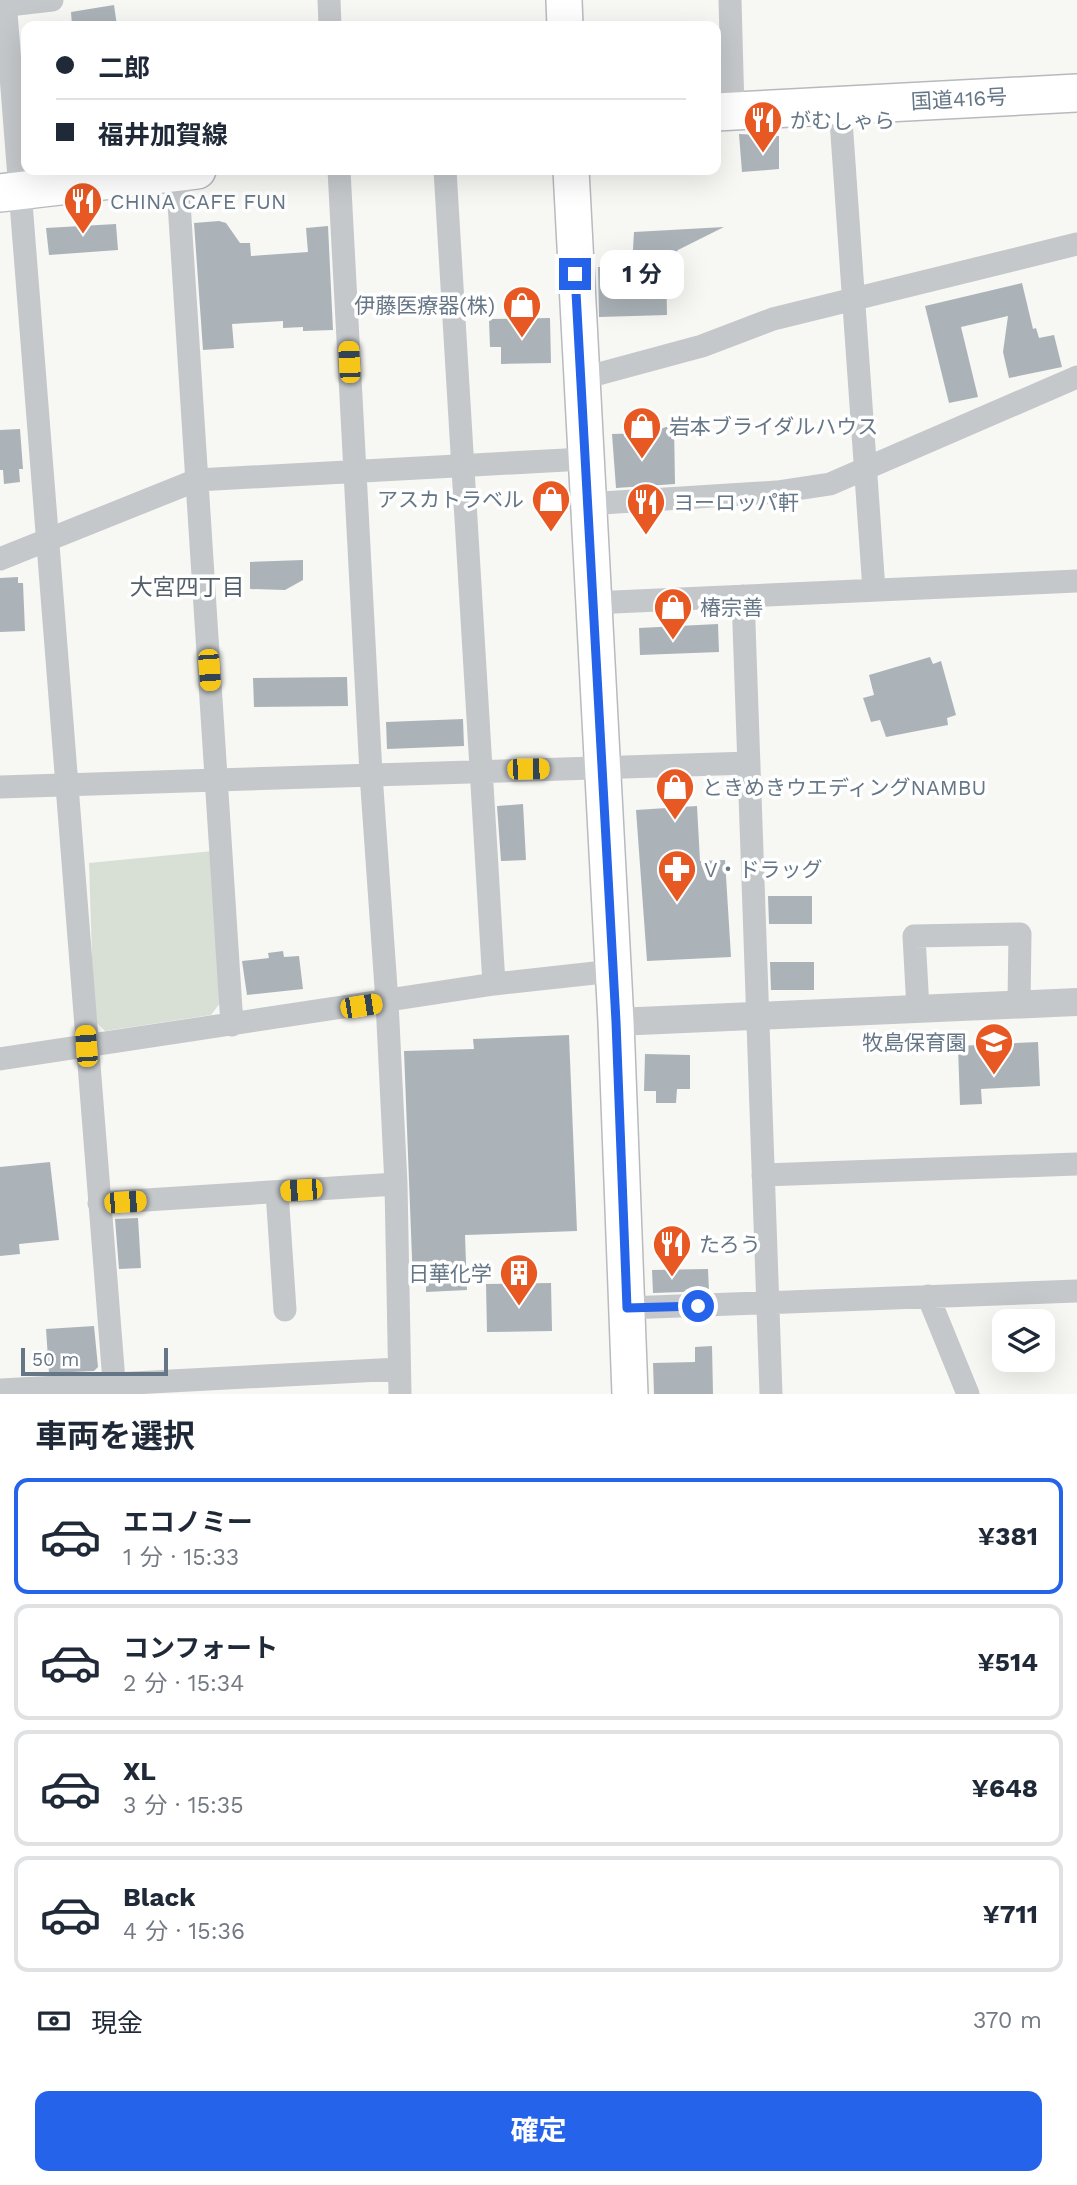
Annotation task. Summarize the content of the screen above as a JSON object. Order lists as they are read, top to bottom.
{
  "streets": {
    "highway": ["国道416号"]
  },
  "districts": ["大宮四丁目"],
  "places": {
    "restaurant": [
      "がむしゃら",
      "CHINA CAFE FUN",
      "ヨーロッパ軒",
      "たろう"
    ],
    "shop": [
      "伊藤医療器(株)",
      "岩本ブライダルハウス",
      "アスカトラベル",
      "椿宗善",
      "ときめきウエディングNAMBU"
    ],
    "pharmacy": ["V・ドラッグ"],
    "school or university": ["牧島保育園"],
    "building": ["日華化学"]
  },
  "scale_bar": "50 m",
  "page": {
    "banner": ["二郎", "福井加賀線"],
    "bubble": "1 分",
    "scale": "50 m",
    "heading": "車両を選択",
    "list": [
      {
        "name": "エコノミー",
        "note": "1 分 · 15:33",
        "value": "¥381"
      },
      {
        "name": "コンフォート",
        "note": "2 分 · 15:34",
        "value": "¥514"
      },
      {
        "name": "XL",
        "note": "3 分 · 15:35",
        "value": "¥648"
      },
      {
        "name": "Black",
        "note": "4 分 · 15:36",
        "value": "¥711"
      }
    ],
    "pay": ["現金", "370 m"],
    "buttons": "確定"
  }
}
